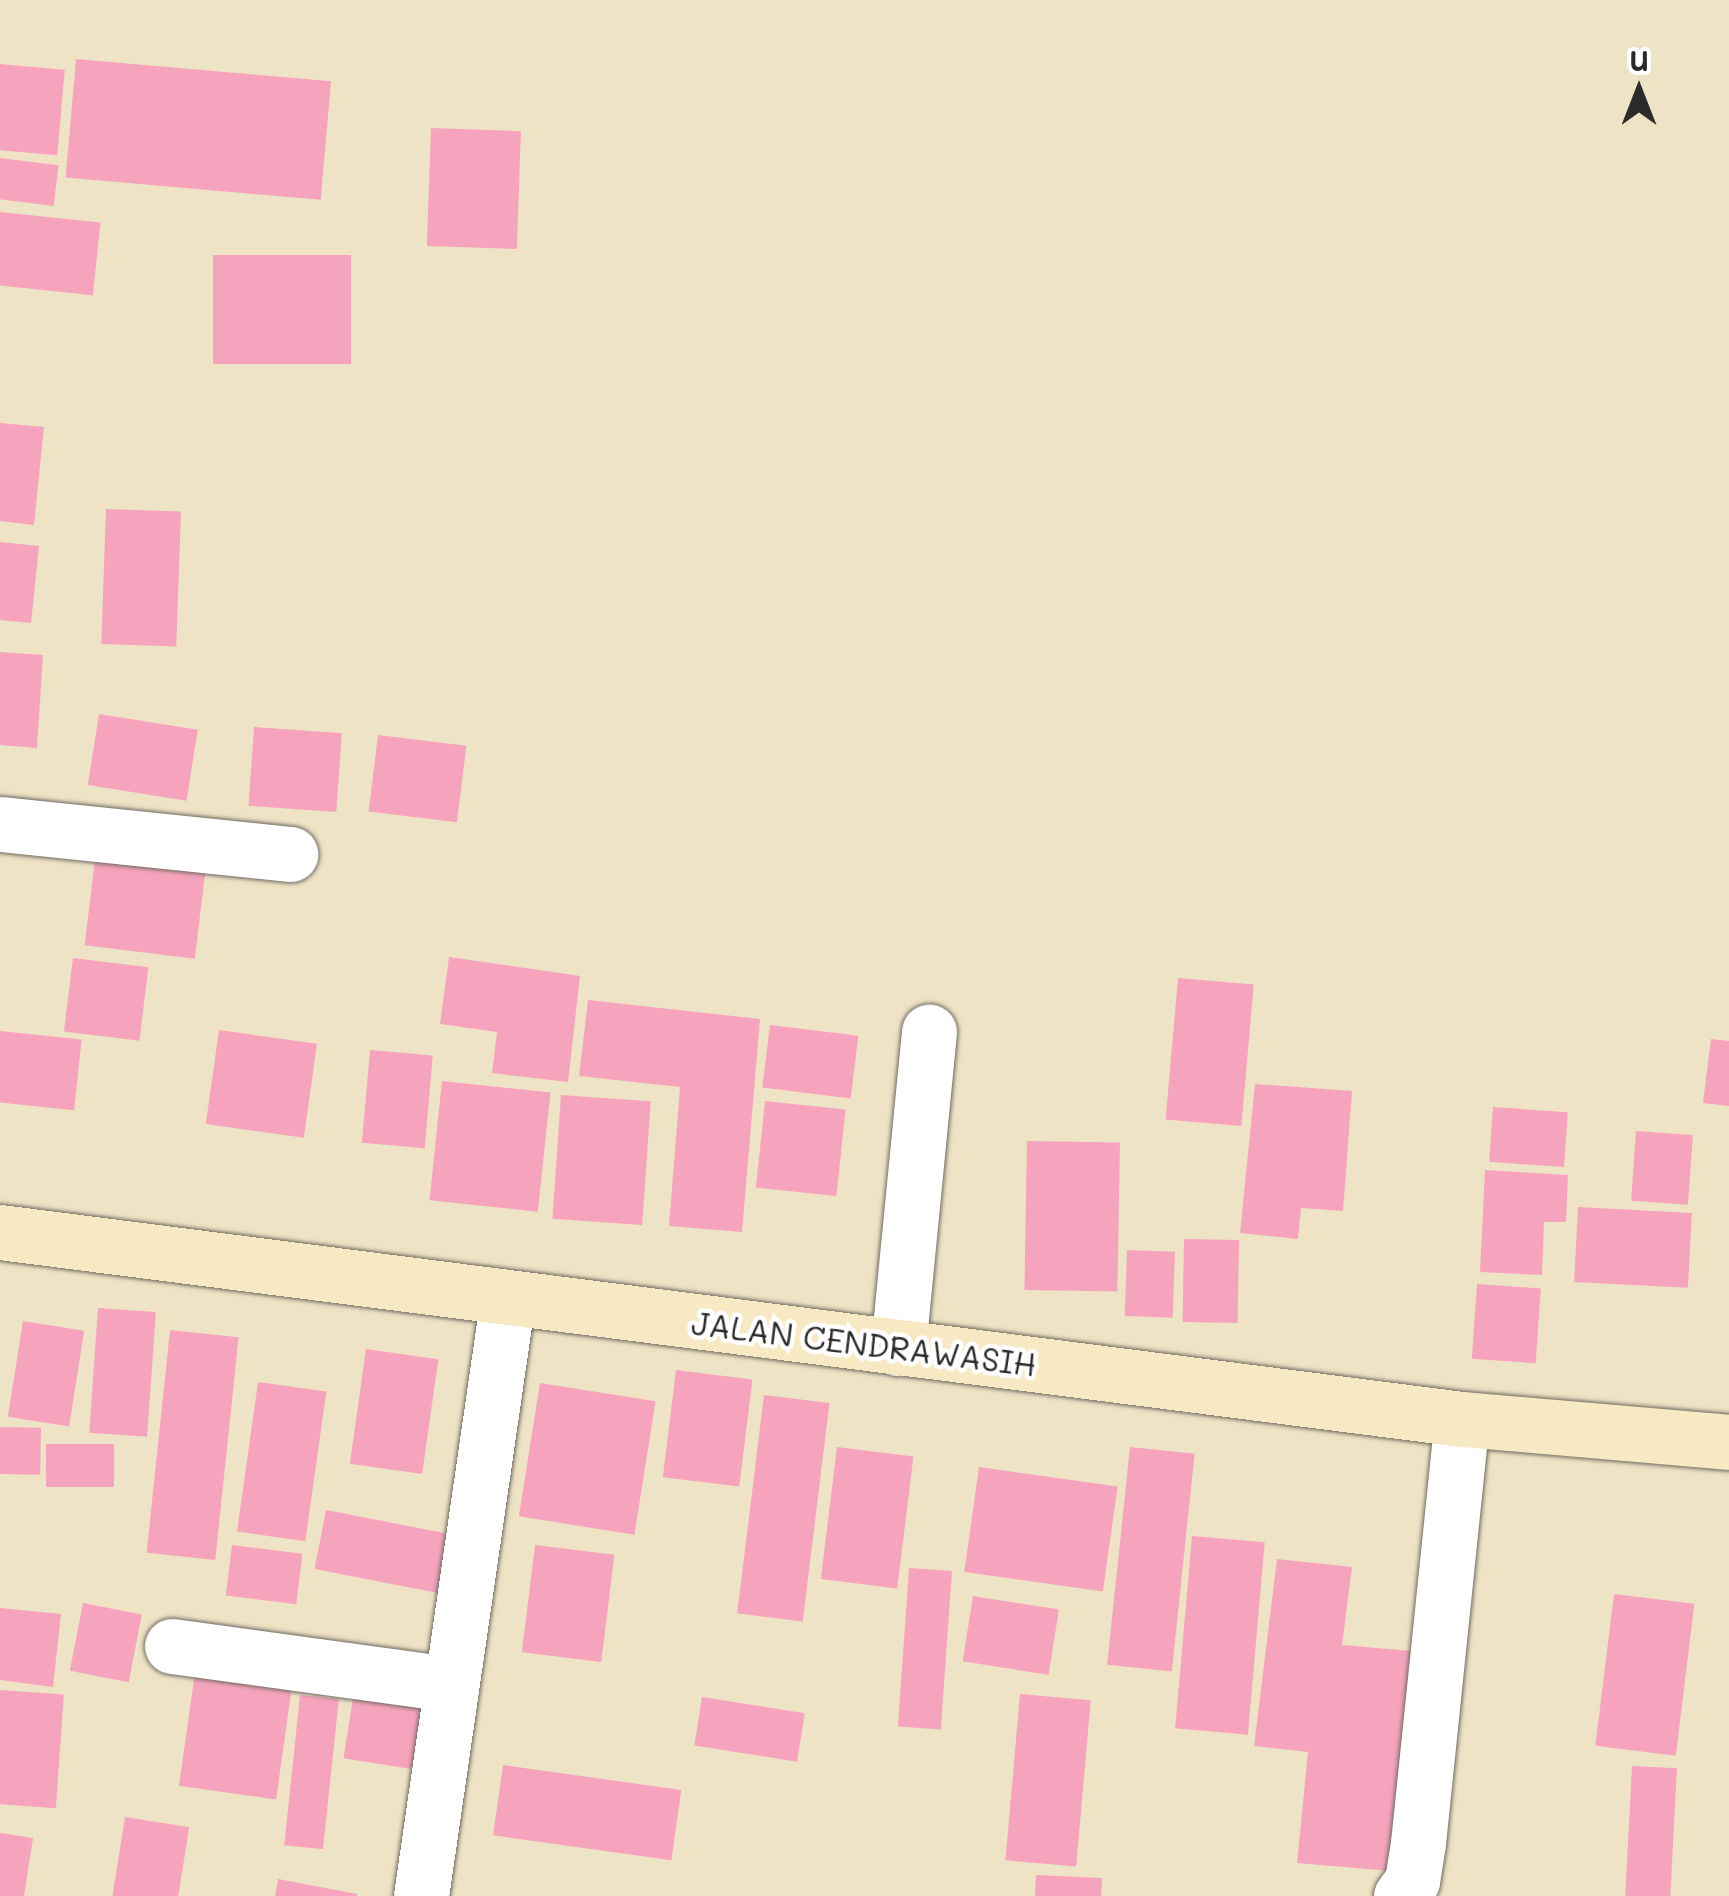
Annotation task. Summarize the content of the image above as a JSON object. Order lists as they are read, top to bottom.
{
  "streets": {
    "main road": ["JALAN CENDRAWASIH"]
  },
  "north": "top"
}
